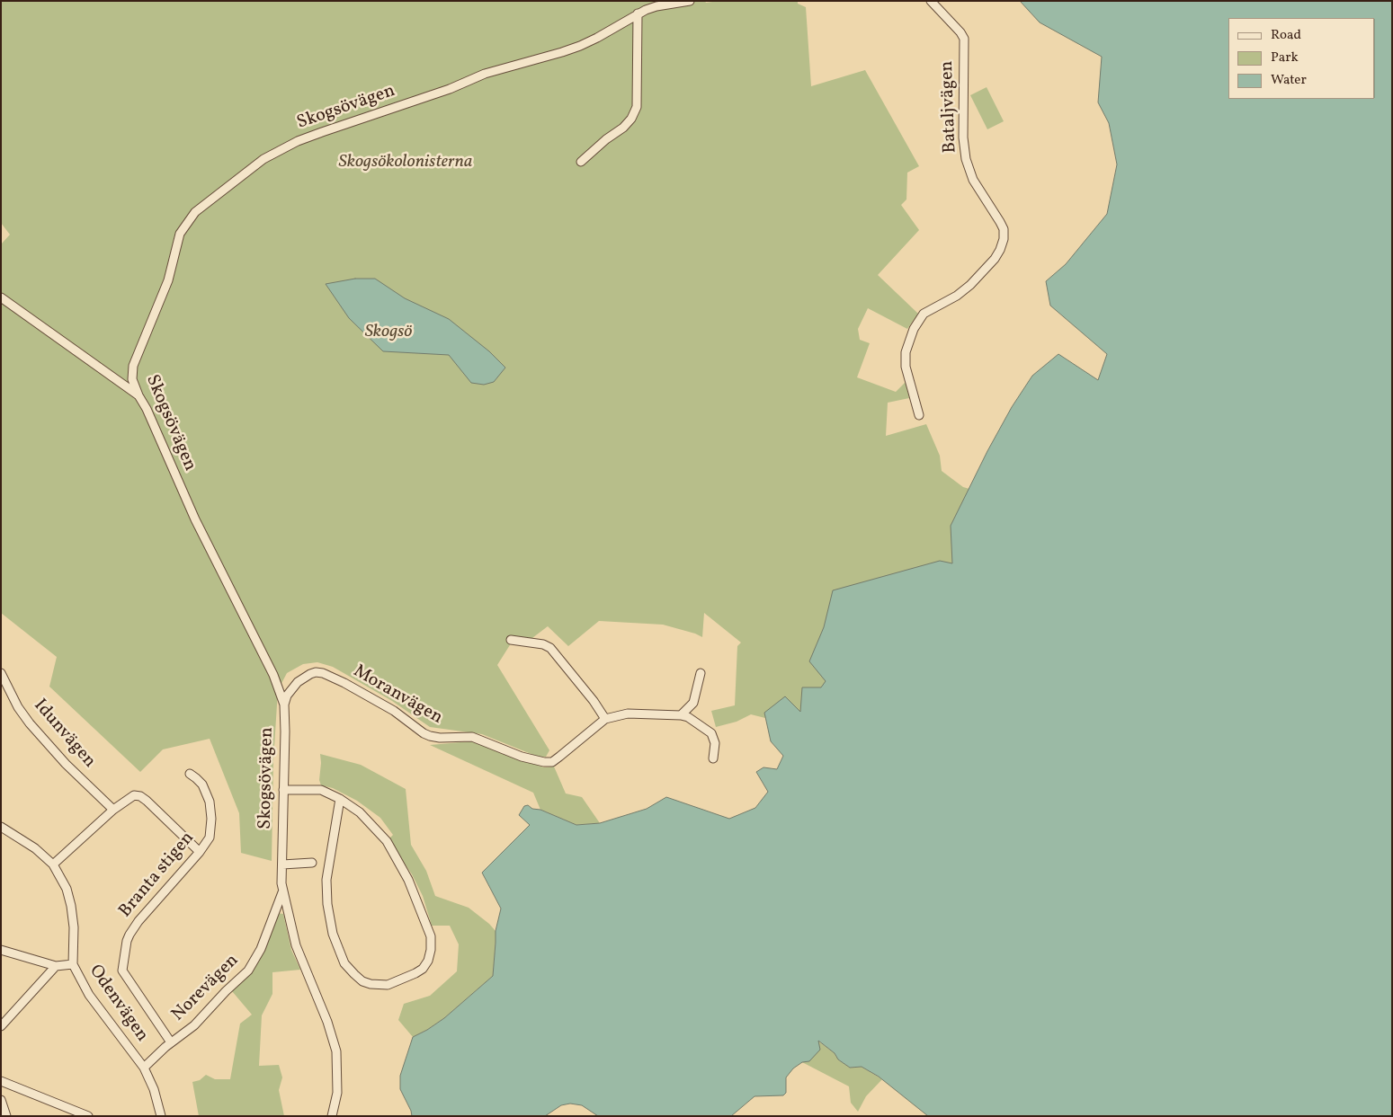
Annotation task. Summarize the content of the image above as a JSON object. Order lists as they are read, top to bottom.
{
  "streets": {
    "street": [
      "Bataljvägen",
      "Skogsövägen",
      "Moranvägen",
      "Idunvägen",
      "Branta stigen",
      "Norevägen",
      "Odenvägen"
    ]
  },
  "crossings": [
    ["Skogsövägen", "Moranvägen"],
    ["Skogsövägen", "Norevägen"],
    ["Branta stigen", "Norevägen"],
    ["Norevägen", "Odenvägen"]
  ],
  "parks": ["Skogsökolonisterna", "Skogsö"],
  "legend": ["Road", "Park", "Water"]
}
